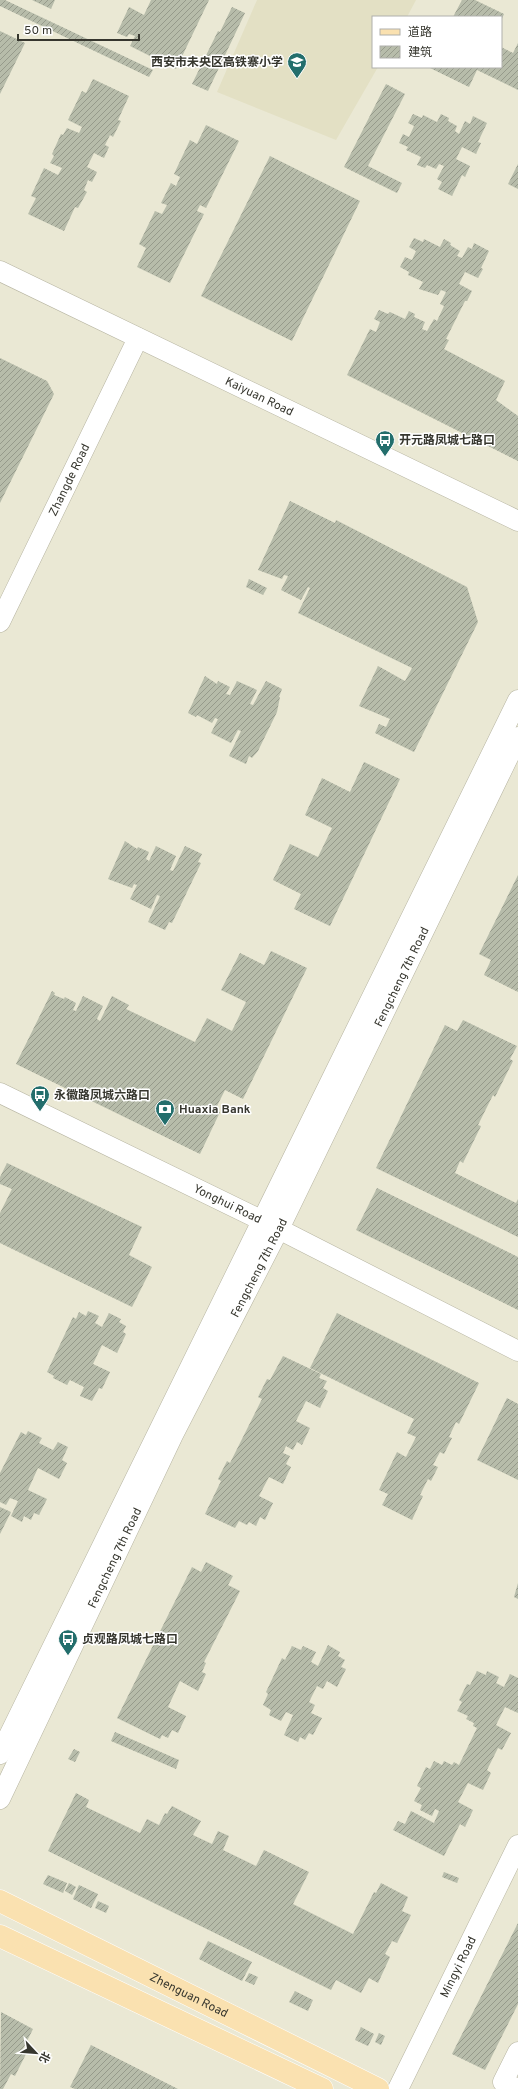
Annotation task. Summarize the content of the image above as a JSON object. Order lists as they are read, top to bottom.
{
  "streets": {
    "main road": ["Zhenguan Road"],
    "street": [
      "Kaiyuan Road",
      "Zhangde Road",
      "Fengcheng 7th Road",
      "Yonghui Road",
      "Mingyi Road"
    ]
  },
  "crossings": [
    ["Kaiyuan Road", "Zhangde Road"],
    ["Fengcheng 7th Road", "Yonghui Road"]
  ],
  "places": {
    "school or university": ["西安市未央区高铁寨小学"],
    "bus stop": ["开元路凤城七路口", "永徽路凤城六路口", "贞观路凤城七路口"],
    "bank": ["Huaxia Bank"]
  },
  "legend": ["道路", "建筑"],
  "scale_bar": "50 m",
  "north": "bottom right"
}
